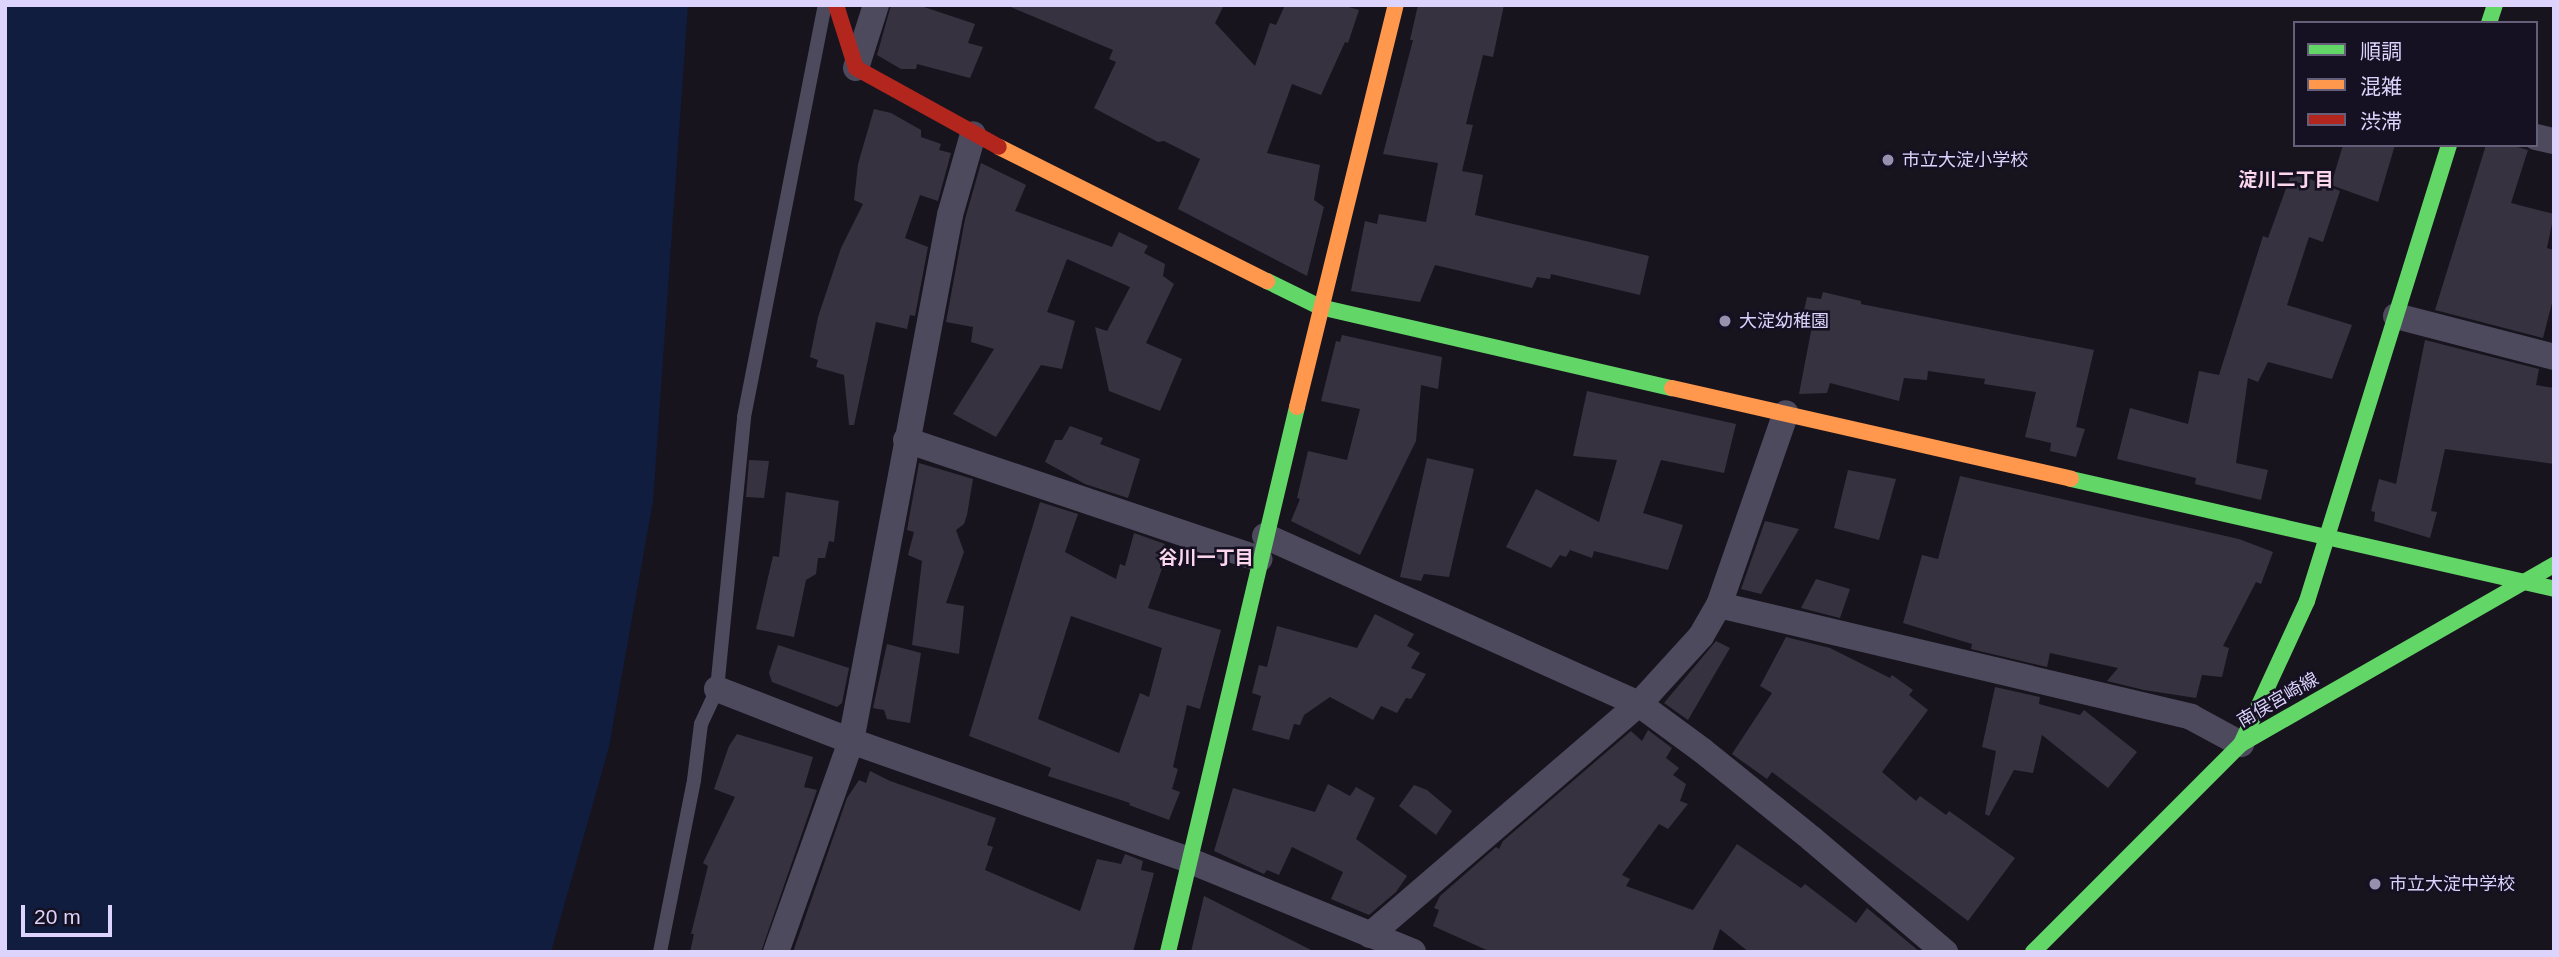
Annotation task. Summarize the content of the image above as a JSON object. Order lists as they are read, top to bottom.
{
  "streets": {
    "street": ["南俣宮崎線"]
  },
  "districts": ["淀川二丁目", "谷川一丁目"],
  "places": ["市立大淀小学校", "大淀幼稚園", "市立大淀中学校"],
  "legend": ["順調", "混雑", "渋滞"],
  "scale_bar": "20 m"
}
